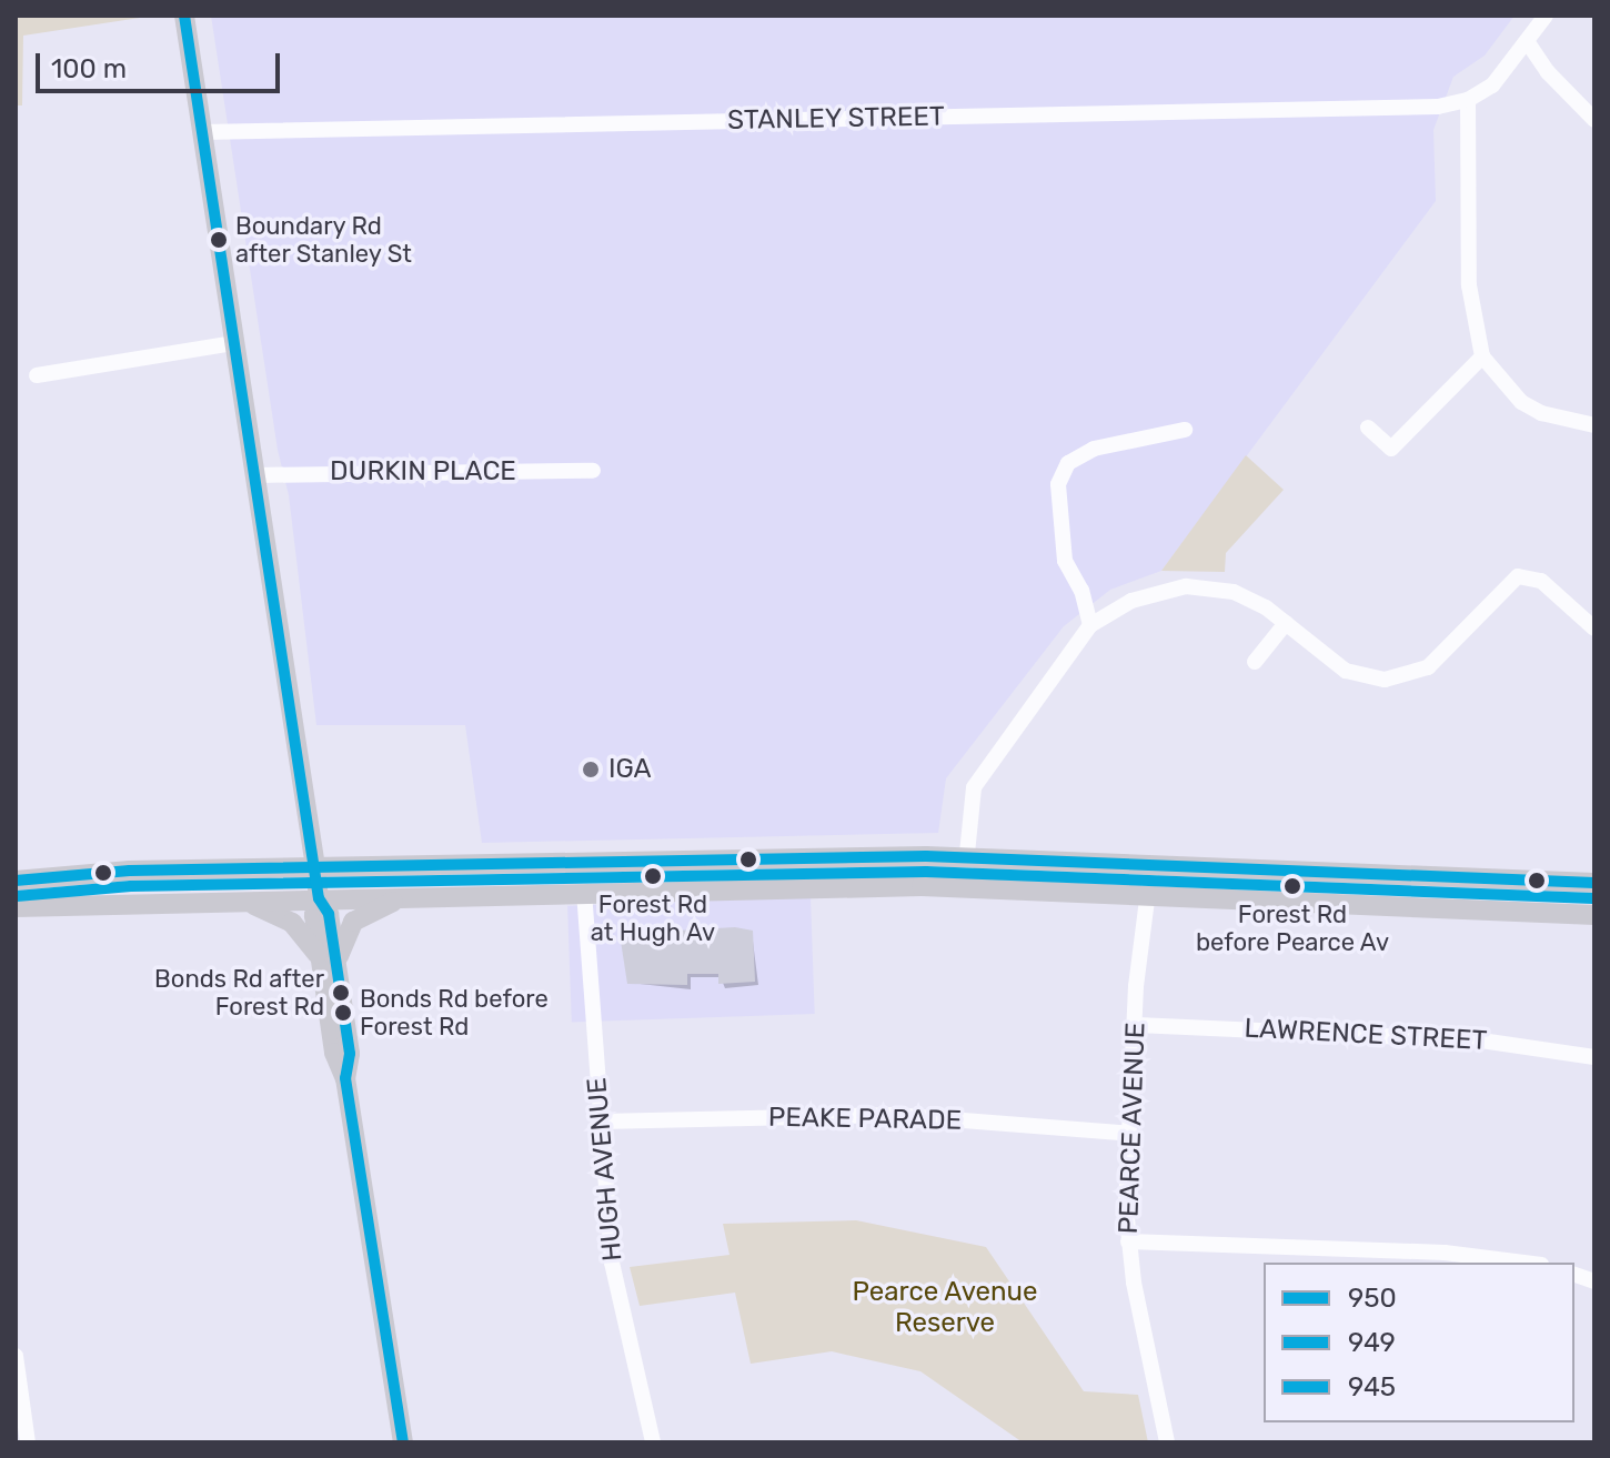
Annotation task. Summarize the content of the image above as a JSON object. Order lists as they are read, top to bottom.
{
  "streets": {
    "street": [
      "STANLEY STREET",
      "DURKIN PLACE",
      "LAWRENCE STREET",
      "PEAKE PARADE",
      "PEARCE AVENUE",
      "HUGH AVENUE"
    ]
  },
  "crossings": [
    ["LAWRENCE STREET", "PEARCE AVENUE"],
    ["PEAKE PARADE", "PEARCE AVENUE"],
    ["PEAKE PARADE", "HUGH AVENUE"]
  ],
  "parks": ["Pearce Avenue Reserve"],
  "places": [
    "Boundary Rd after Stanley St",
    "IGA",
    "Forest Rd at Hugh Av",
    "Forest Rd before Pearce Av",
    "Bonds Rd after Forest Rd",
    "Bonds Rd before Forest Rd"
  ],
  "lines": ["transit line 945", "transit line 950", "transit line 949"],
  "legend": ["950", "949", "945"],
  "scale_bar": "100 m"
}
